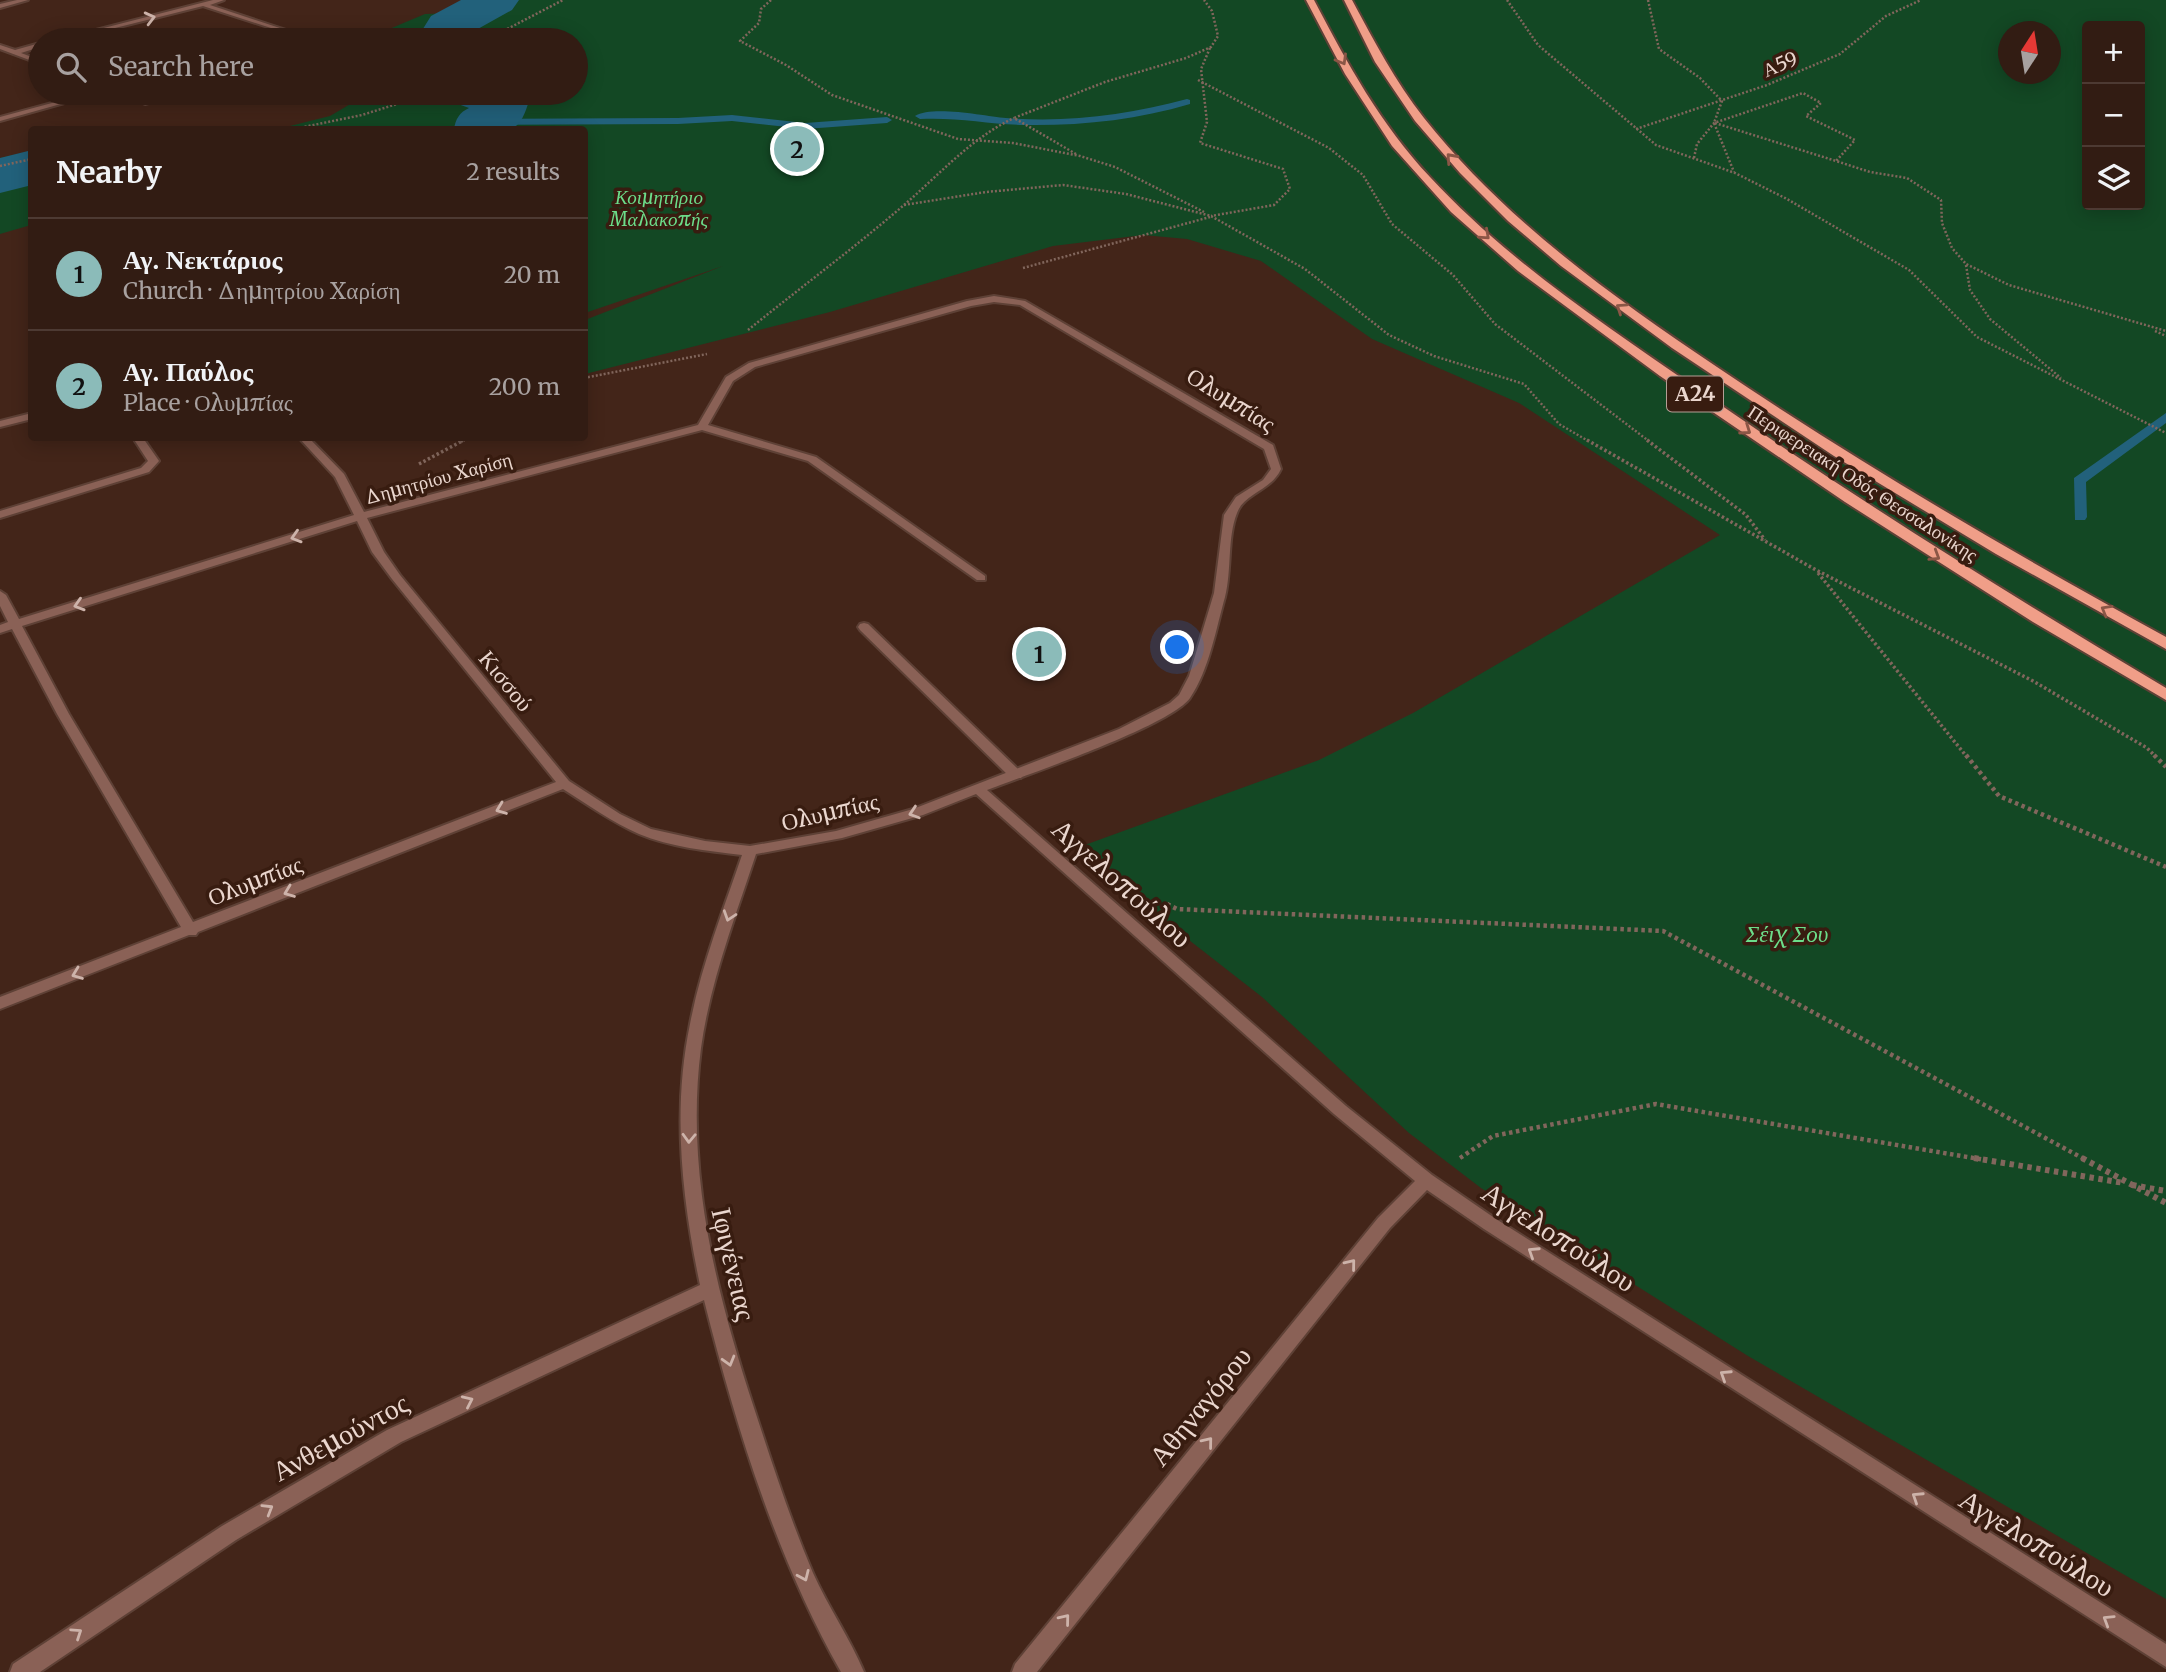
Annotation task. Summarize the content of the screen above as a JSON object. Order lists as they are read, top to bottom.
{
  "streets": {
    "highway": ["Α24", "Περιφερειακή Οδός Θεσσαλονίκης"],
    "street": [
      "Ολυμπίας",
      "Δημητρίου Χαρίση",
      "Κισσού",
      "Αγγελοπούλου",
      "Ιφιγένειας",
      "Αθηναγόρου",
      "Ανθεμούντος"
    ],
    "path": ["Α59"]
  },
  "crossings": [
    ["Ολυμπίας", "Δημητρίου Χαρίση"],
    ["Ολυμπίας", "Κισσού"],
    ["Ολυμπίας", "Αγγελοπούλου"],
    ["Ολυμπίας", "Ιφιγένειας"],
    ["Δημητρίου Χαρίση", "Κισσού"],
    ["Κισσού", "Ιφιγένειας"],
    ["Αγγελοπούλου", "Αθηναγόρου"],
    ["Ιφιγένειας", "Ανθεμούντος"]
  ],
  "one_way": [
    "Ολυμπίας",
    "Δημητρίου Χαρίση",
    "Αγγελοπούλου",
    "Ιφιγένειας",
    "Αθηναγόρου",
    "Ανθεμούντος"
  ],
  "parks": ["Κοιμητήριο Μαλακοπής", "Σέιχ Σου"],
  "north": "top",
  "page": {
    "map_buttons": ["+", "−"],
    "search": "Search here",
    "pins": ["2", "1"],
    "heading": ["Nearby", "2 results"],
    "list": [
      {
        "mark": "1",
        "name": "Αγ. Νεκτάριος",
        "note": "Church · Δημητρίου Χαρίση",
        "value": "20 m"
      },
      {
        "mark": "2",
        "name": "Αγ. Παύλος",
        "note": "Place · Ολυμπίας",
        "value": "200 m"
      }
    ]
  }
}
